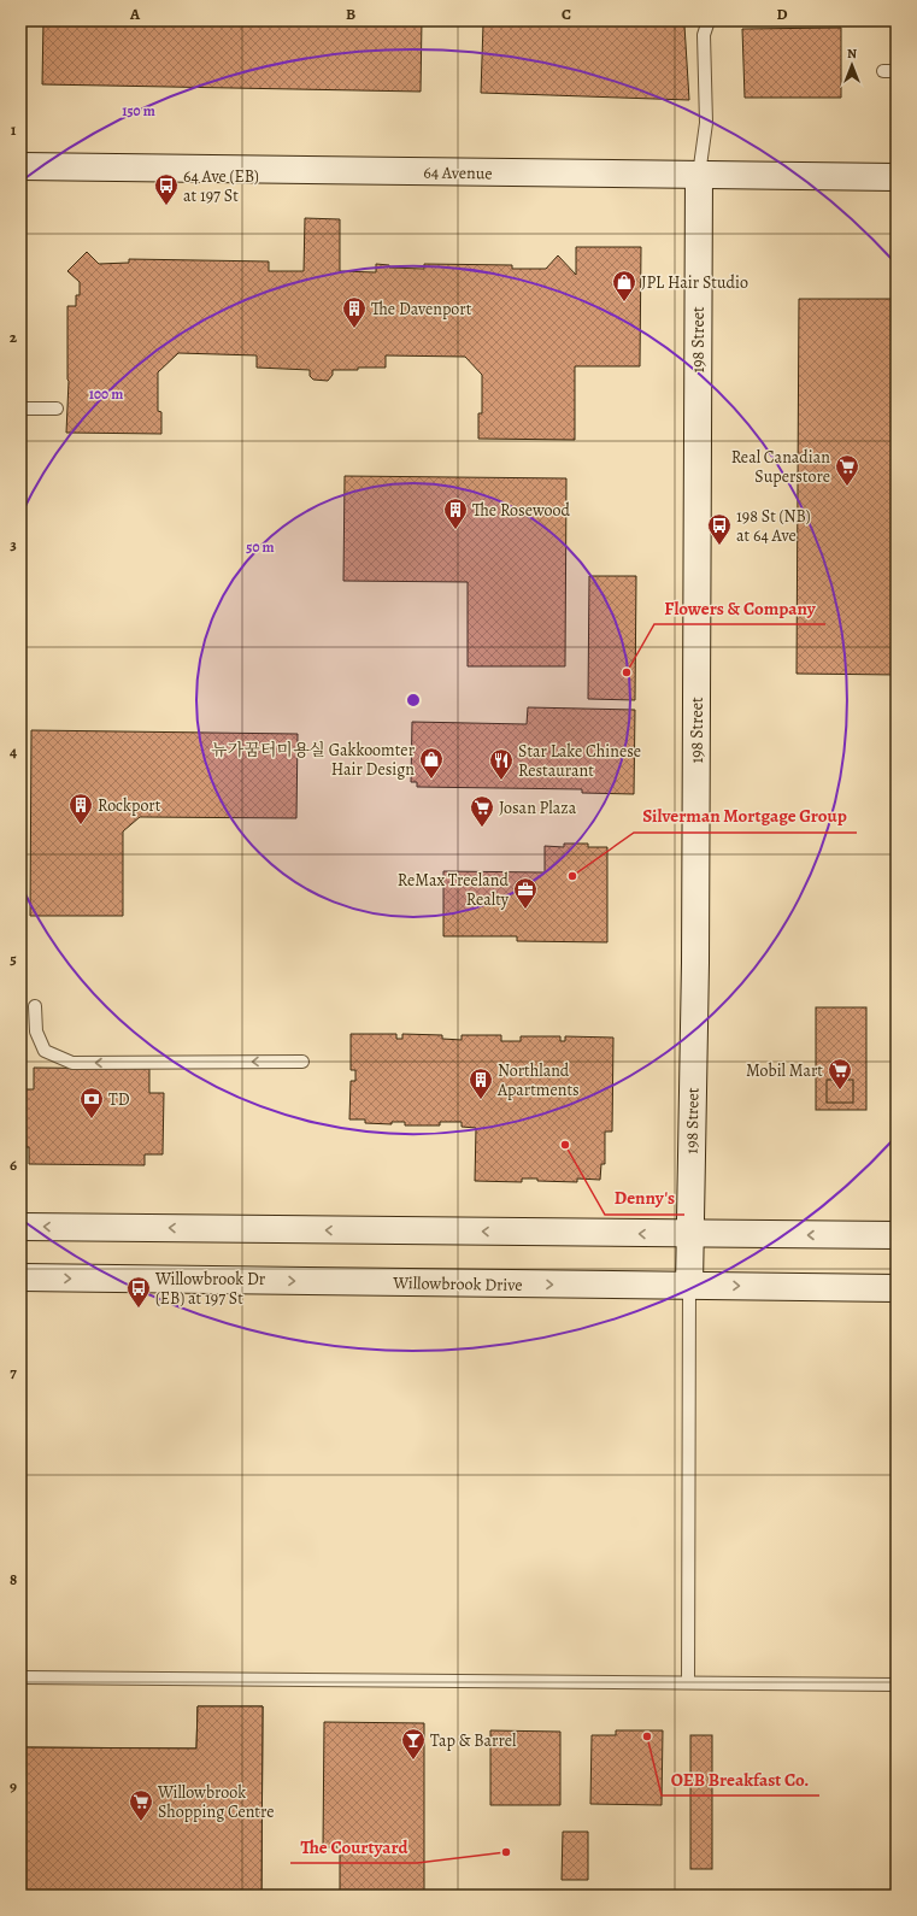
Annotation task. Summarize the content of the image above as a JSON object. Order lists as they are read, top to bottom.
{
  "streets": {
    "main road": ["64 Avenue", "198 Street", "Willowbrook Drive"]
  },
  "crossings": [
    ["64 Avenue", "198 Street"],
    ["198 Street", "Willowbrook Drive"]
  ],
  "places": {
    "bus stop": ["64 Ave (EB) at 197 St", "198 St (NB) at 64 Ave", "Willowbrook Dr (EB) at 197 St"],
    "shop": ["JPL Hair Studio", "뉴가꿈터미용실 Gakkoomter Hair Design"],
    "building": [
      "The Davenport",
      "The Rosewood",
      "Rockport",
      "Northland Apartments"
    ],
    "supermarket": [
      "Real Canadian Superstore",
      "Josan Plaza",
      "Mobil Mart",
      "Willowbrook Shopping Centre"
    ],
    "other": [
      "Flowers & Company",
      "Silverman Mortgage Group",
      "Denny's",
      "OEB Breakfast Co.",
      "The Courtyard"
    ],
    "restaurant": ["Star Lake Chinese Restaurant"],
    "office": ["ReMax Treeland Realty"],
    "bank": ["TD"],
    "bar": ["Tap & Barrel"]
  },
  "north": "top",
  "grid": {
    "columns": [
      "A",
      "B",
      "C",
      "D"
    ],
    "rows": [
      "1",
      "2",
      "3",
      "4",
      "5",
      "6",
      "7",
      "8",
      "9"
    ]
  },
  "rings": ["150 m", "100 m", "50 m"]
}
